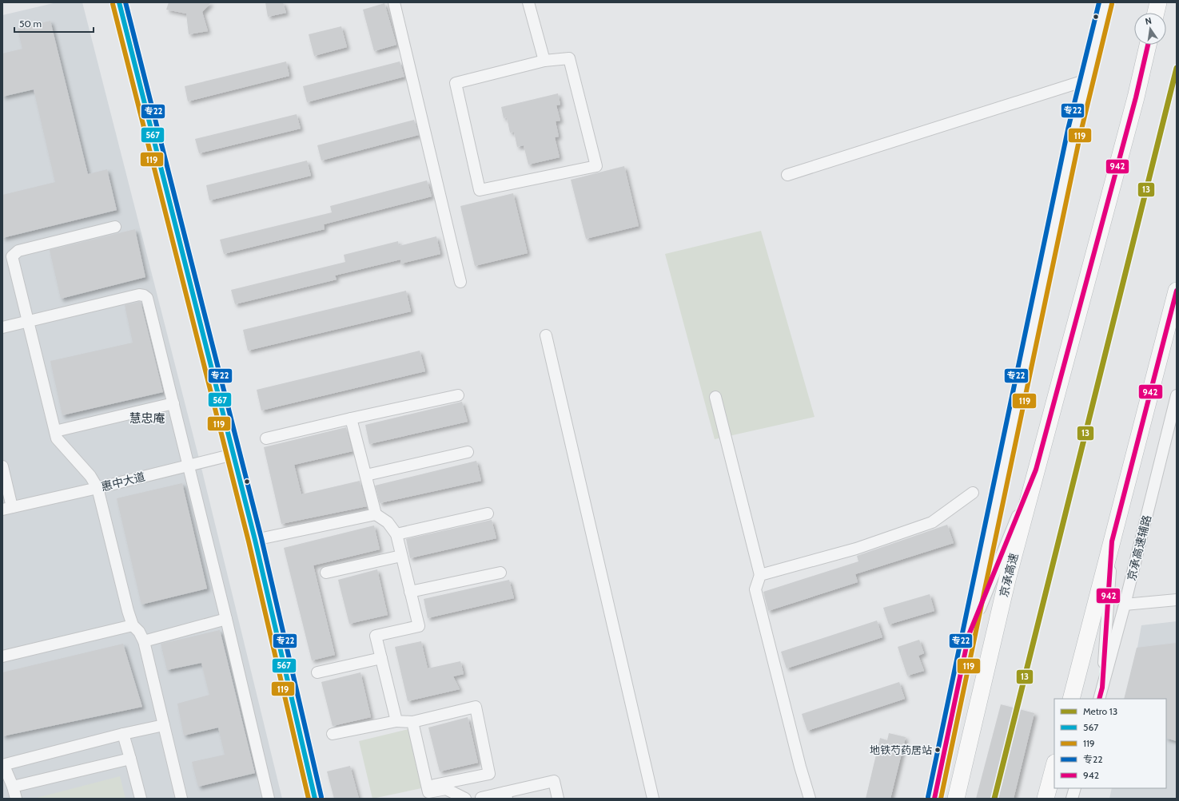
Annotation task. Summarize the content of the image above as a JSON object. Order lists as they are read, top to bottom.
{
  "streets": {
    "highway": ["京承高速"],
    "street": ["惠中大道", "京承高速辅路"]
  },
  "districts": ["慧忠庵"],
  "places": ["地铁芍药居站"],
  "lines": [
    "transit line 567",
    "transit line 专22",
    "transit line 119",
    "transit line 942",
    "metro line 13"
  ],
  "legend": [
    "Metro 13",
    "567",
    "119",
    "专22",
    "942"
  ],
  "scale_bar": "50 m",
  "north": "top"
}
